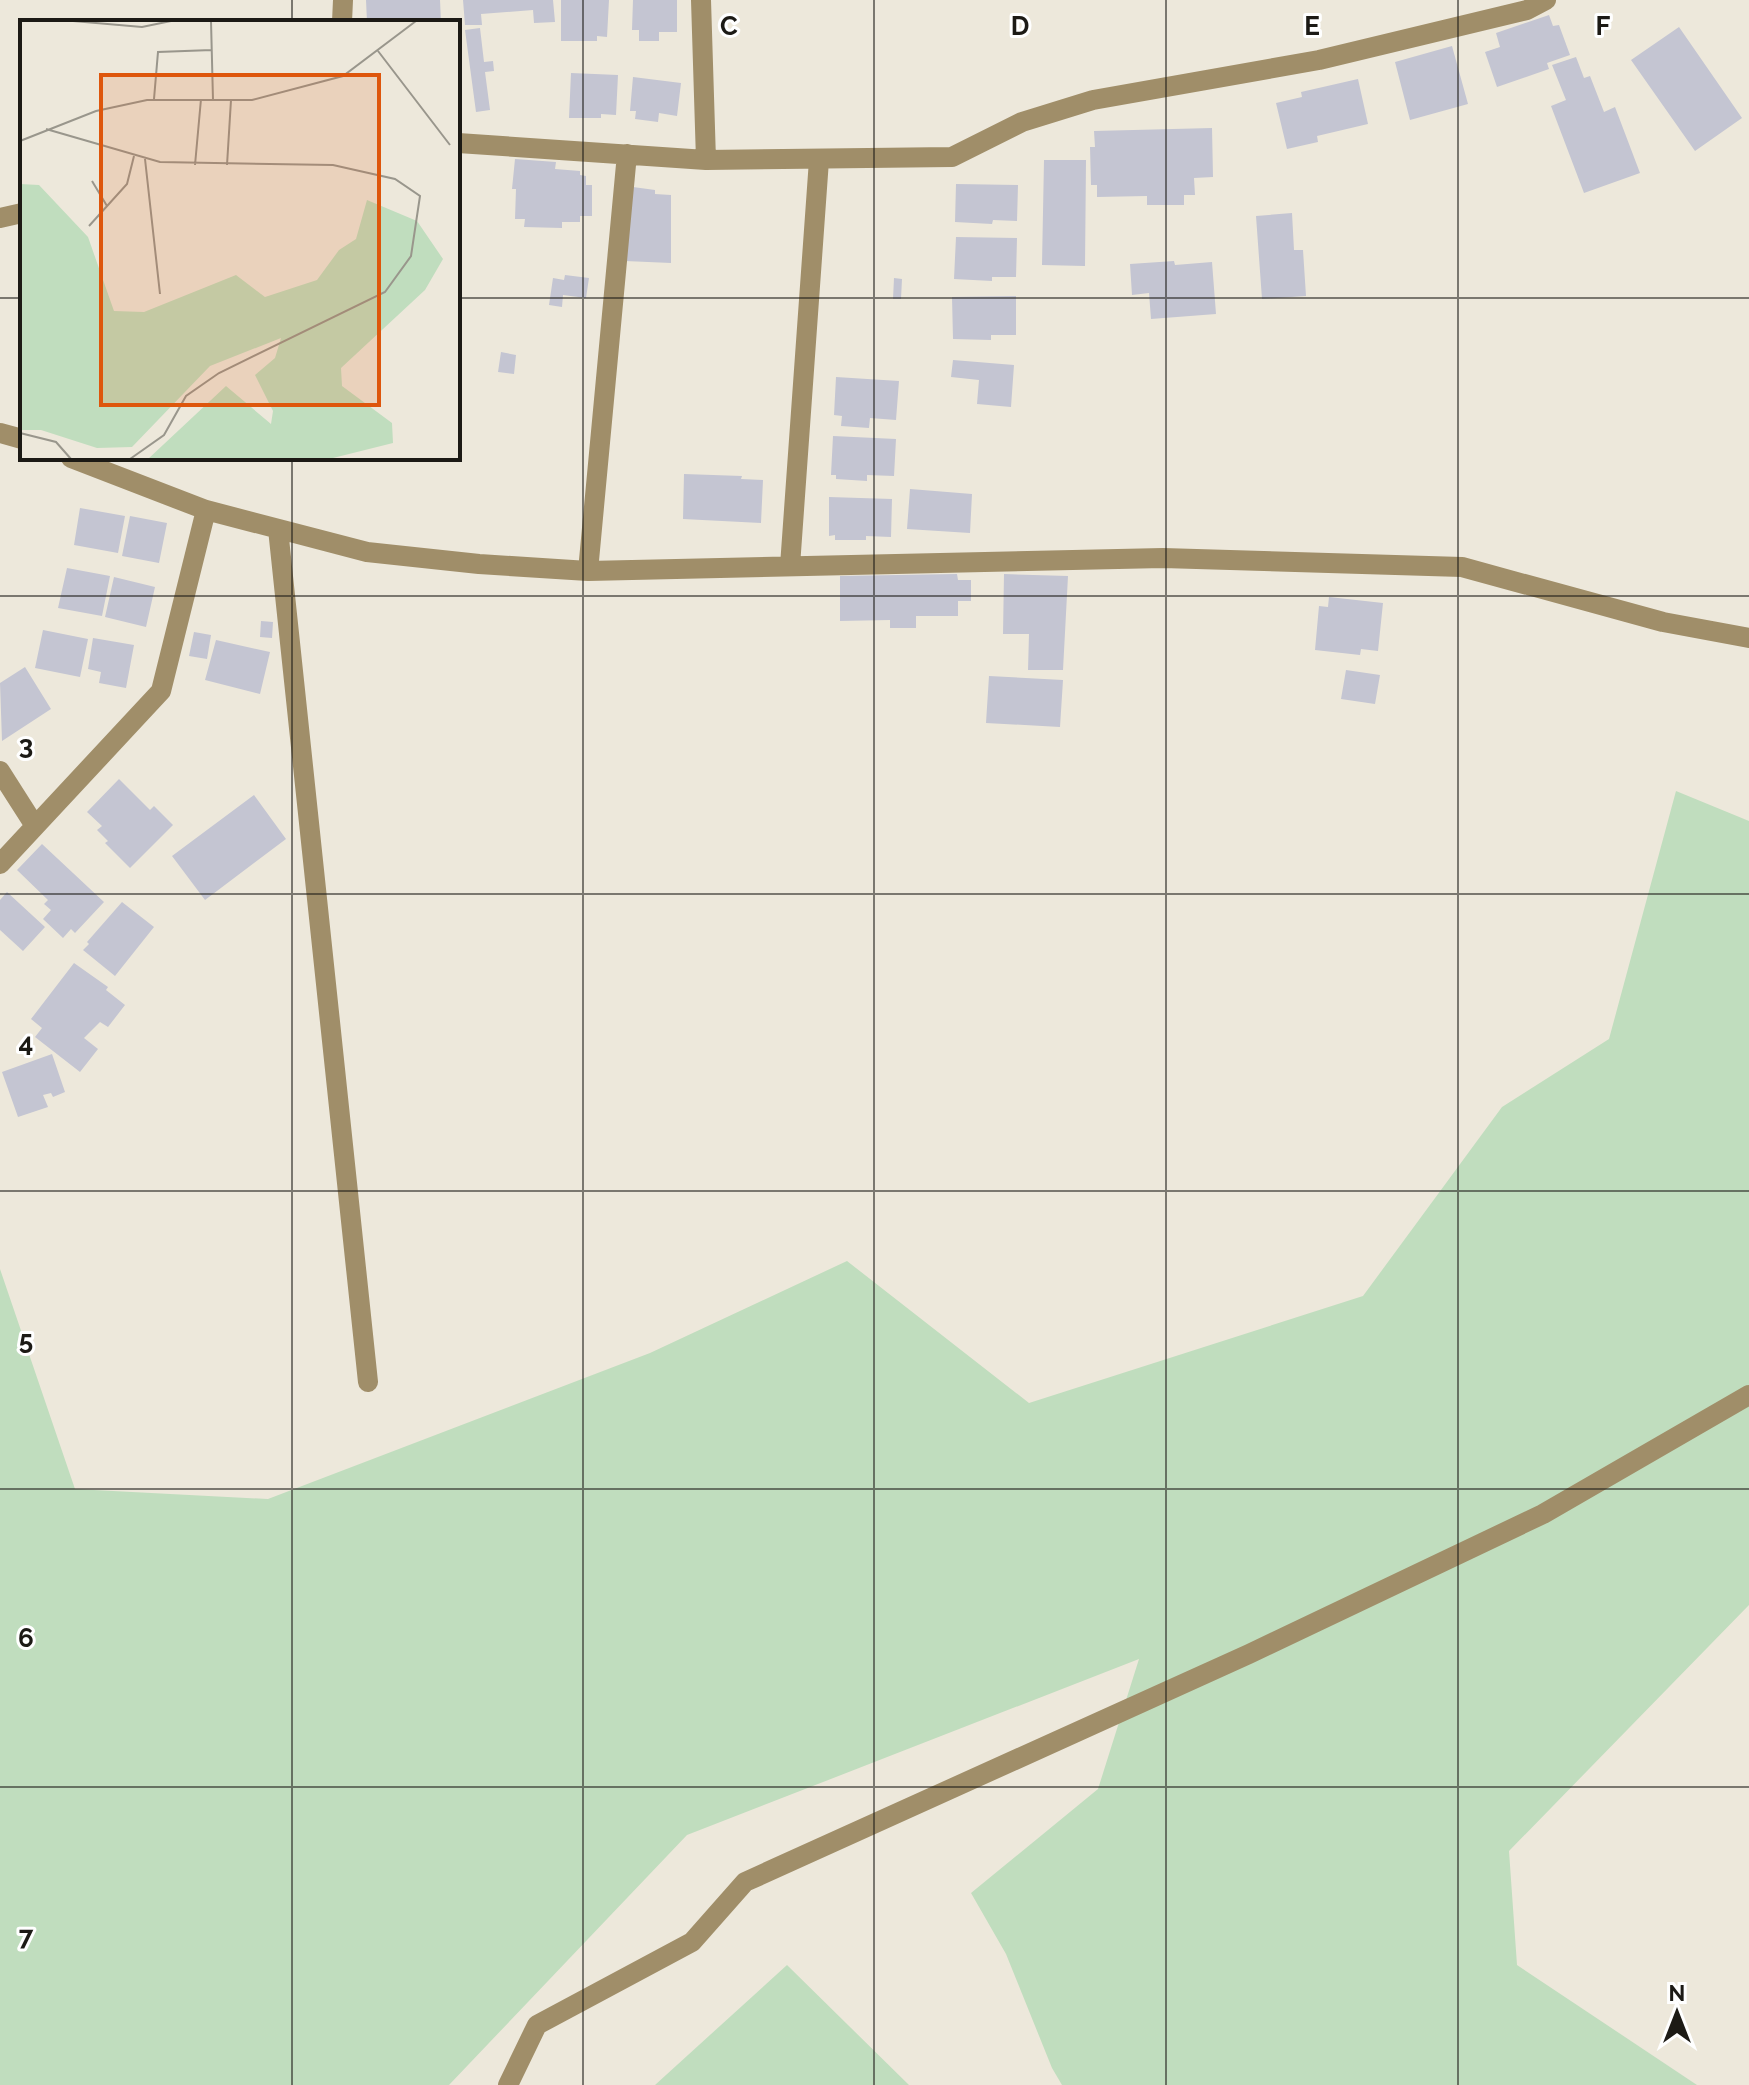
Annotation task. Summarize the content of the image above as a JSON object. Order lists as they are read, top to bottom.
{
  "north": "top",
  "grid": {
    "columns": [
      "C",
      "D",
      "E",
      "F"
    ],
    "rows": [
      "3",
      "4",
      "5",
      "6",
      "7"
    ]
  }
}
